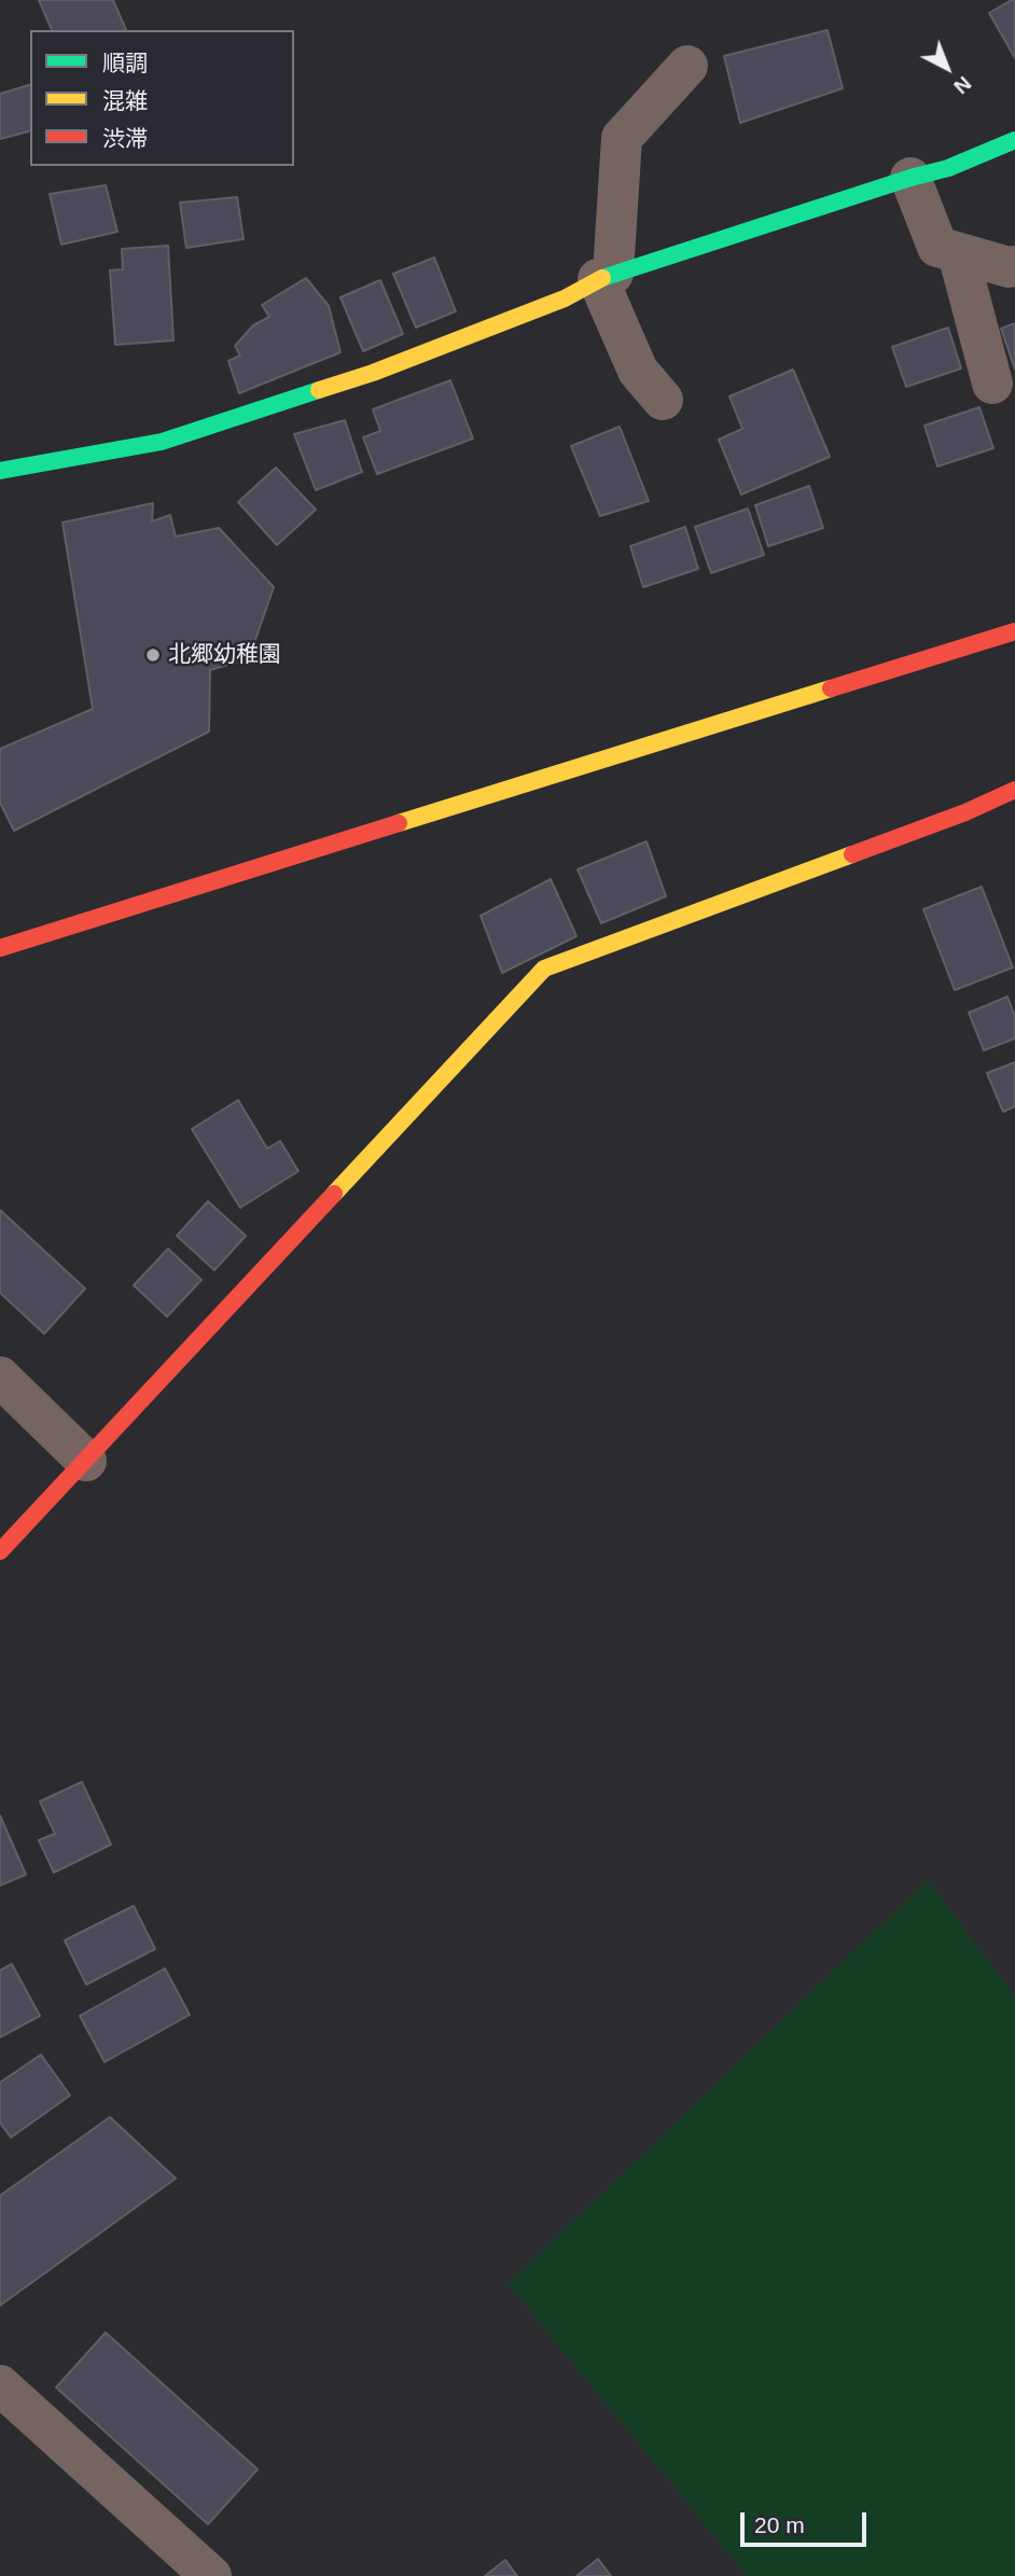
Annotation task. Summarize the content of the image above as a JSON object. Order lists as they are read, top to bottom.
{
  "places": ["北郷幼稚園"],
  "legend": ["順調", "混雑", "渋滞"],
  "scale_bar": "20 m",
  "north": "bottom right"
}
